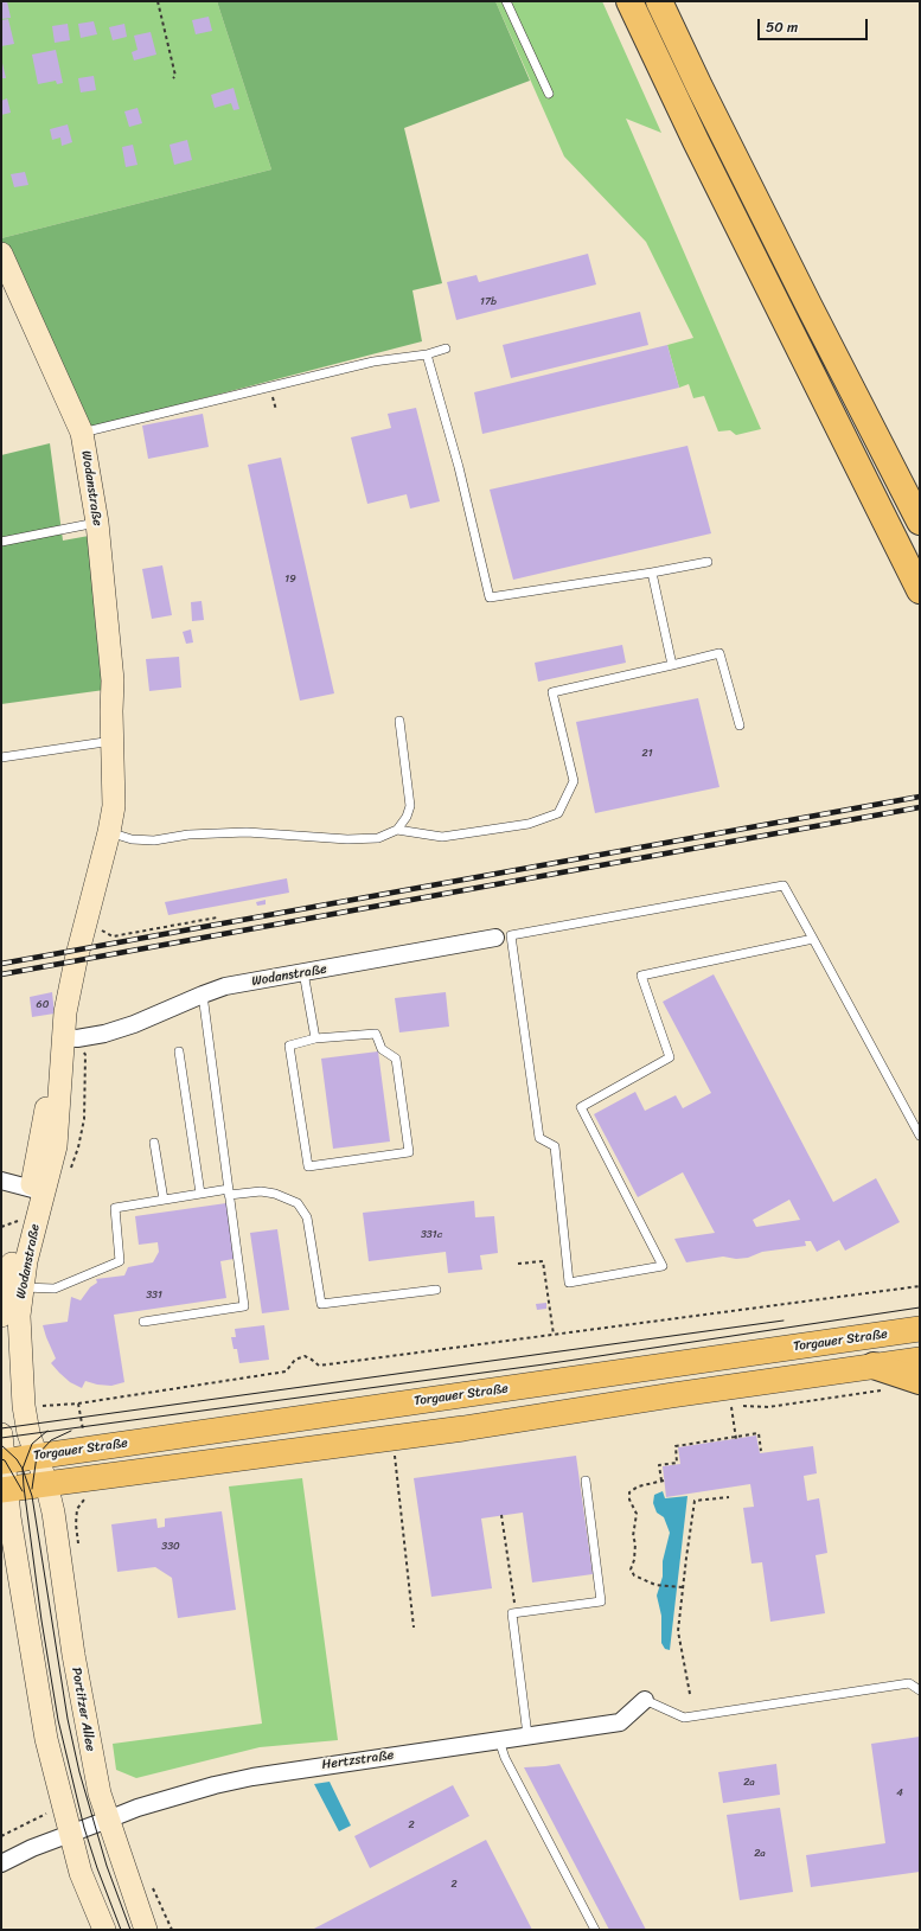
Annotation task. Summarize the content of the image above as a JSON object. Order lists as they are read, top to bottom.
{
  "streets": {
    "main road": ["Torgauer Straße"],
    "street": ["Wodanstraße", "Portitzer Allee", "Hertzstraße"]
  },
  "crossings": [
    ["Wodanstraße", "Torgauer Straße"],
    ["Wodanstraße", "Portitzer Allee"],
    ["Portitzer Allee", "Hertzstraße"]
  ],
  "house_numbers": [
    "17b",
    "19",
    "21",
    "60",
    "331c",
    "331",
    "330",
    "2a",
    "4",
    "2",
    "2a",
    "2"
  ],
  "scale_bar": "50 m"
}
